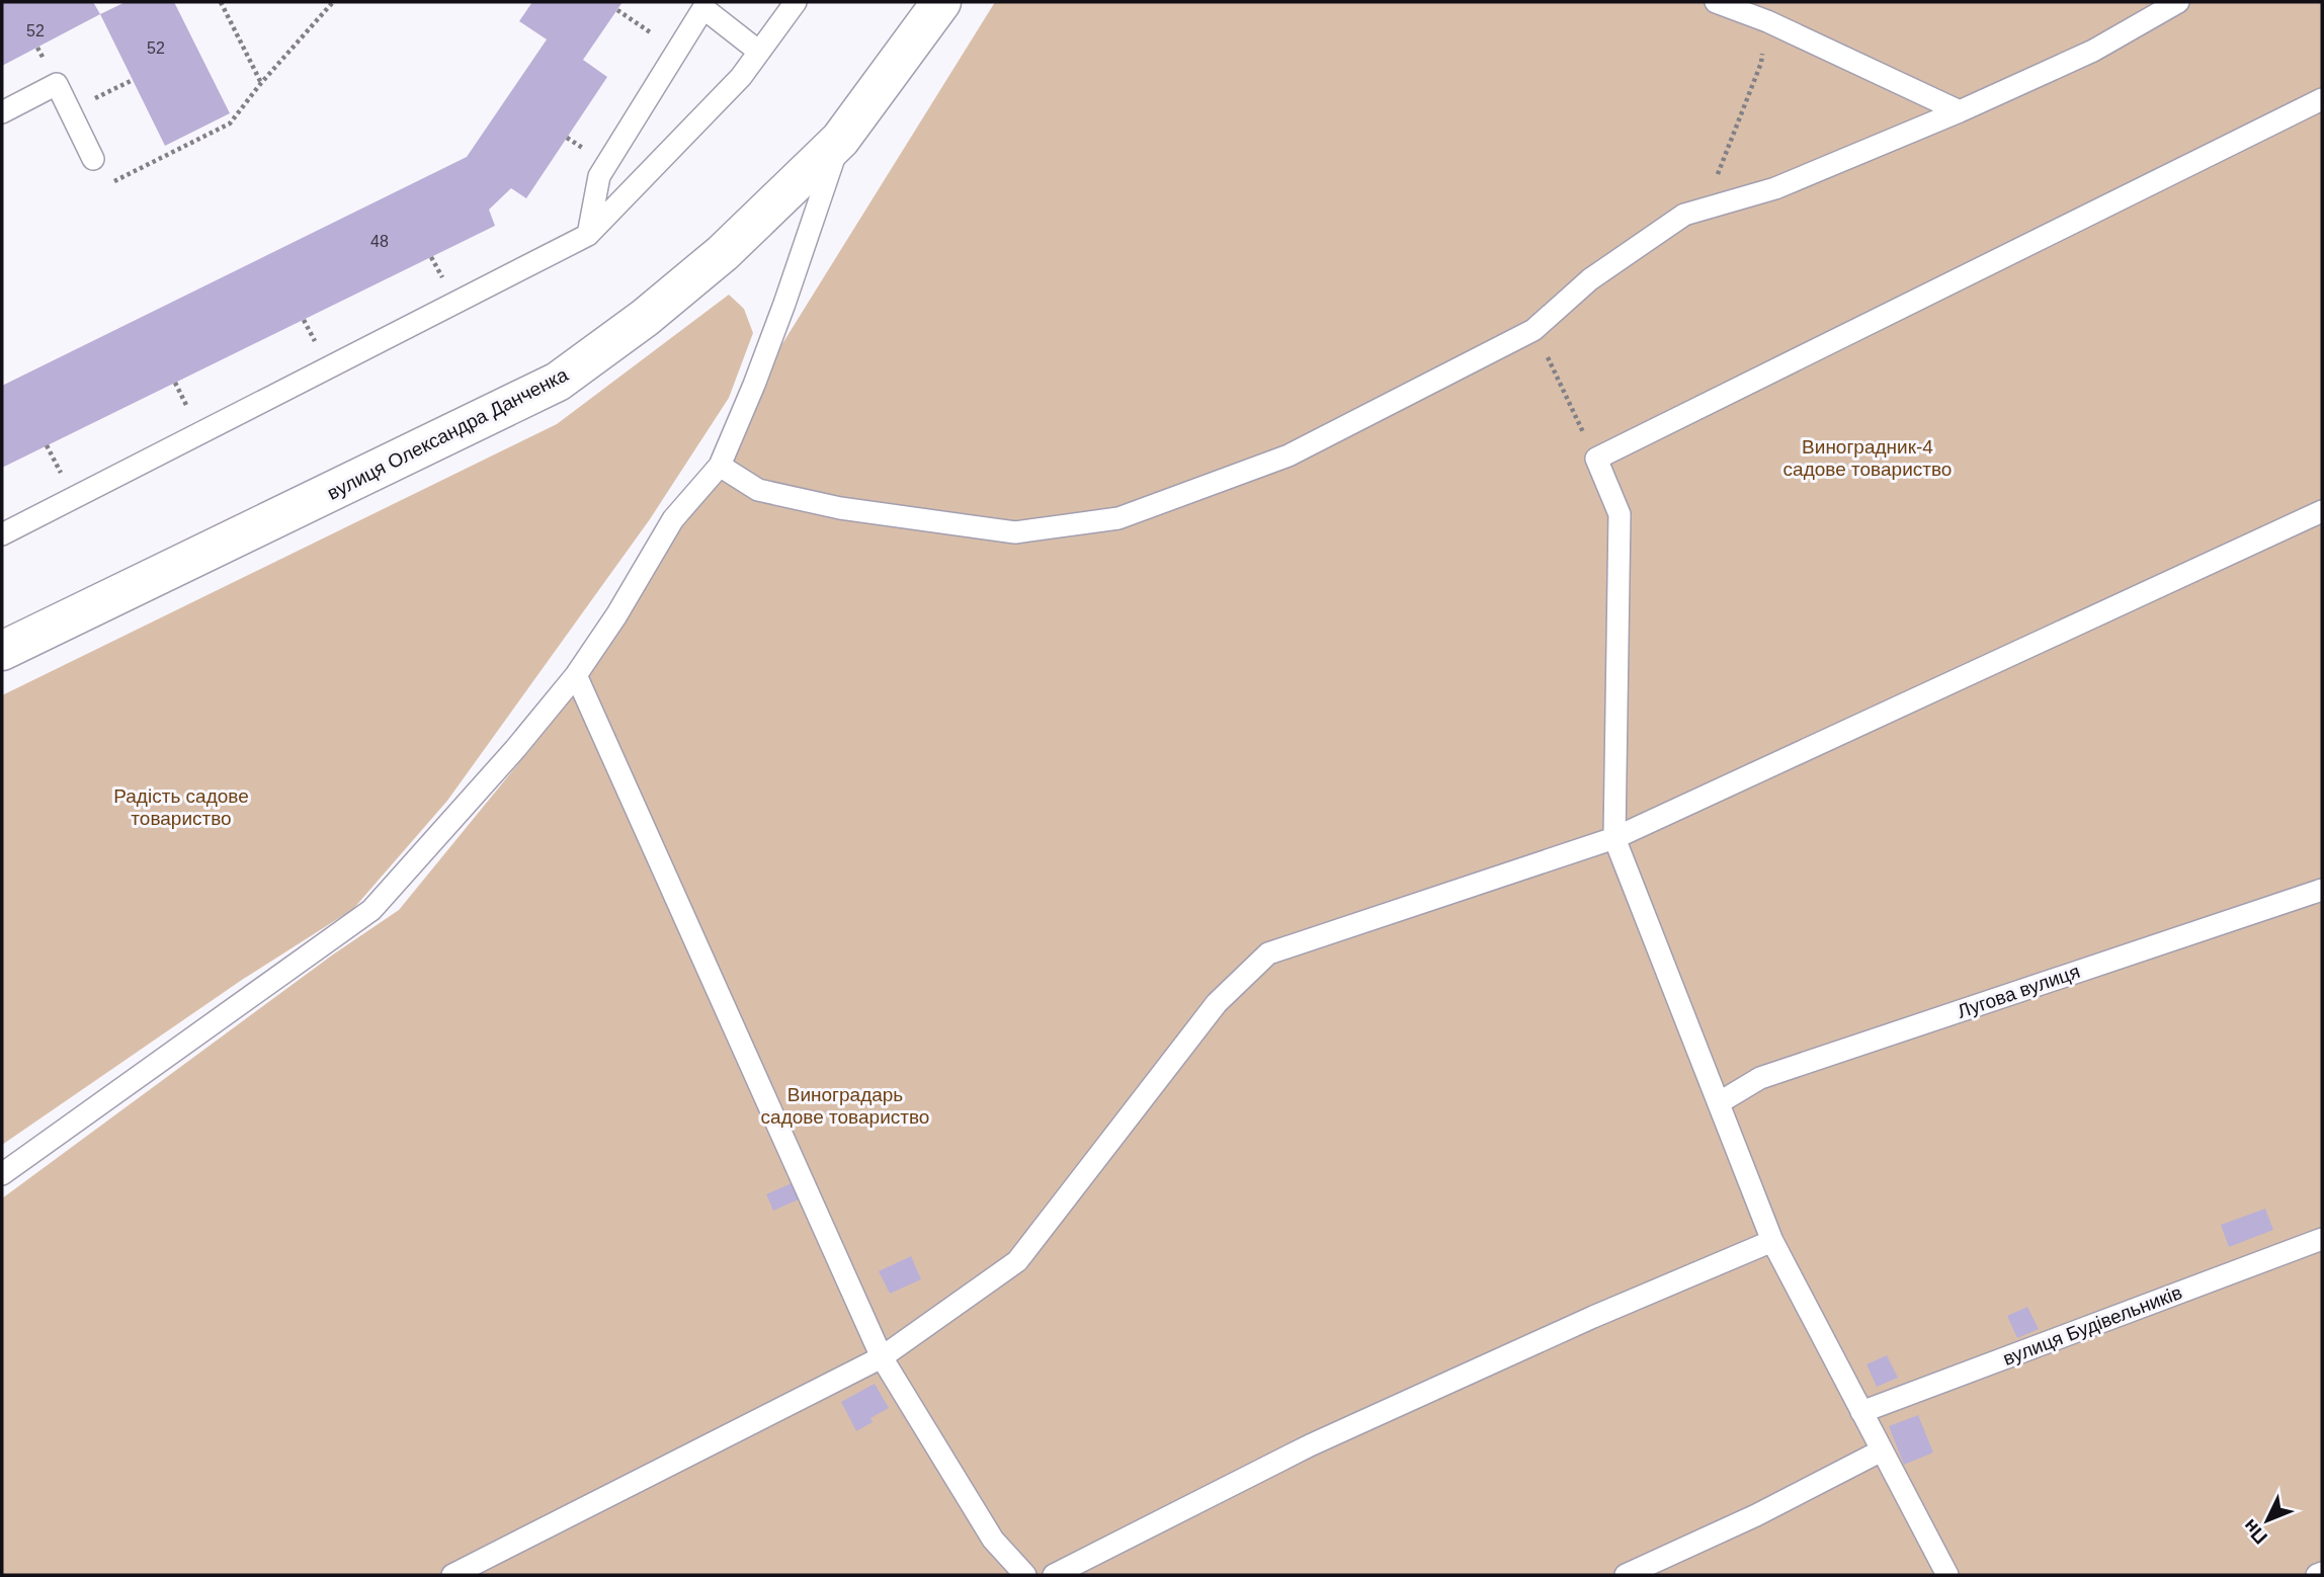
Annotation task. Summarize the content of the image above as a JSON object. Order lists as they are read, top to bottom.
{
  "streets": {
    "street": ["вулиця Олександра Данченка"],
    "lane": ["Лугова вулиця", "вулиця Будівельників"]
  },
  "parks": ["Виноградник-4 садове товариство", "Радість садове товариство", "Виноградарь садове товариство"],
  "house_numbers": ["52", "52", "48"],
  "north": "bottom left"
}
